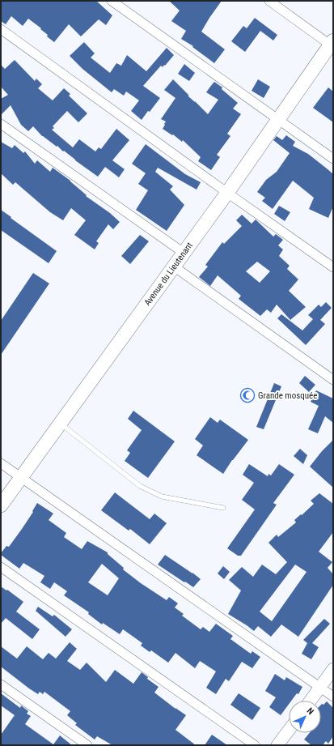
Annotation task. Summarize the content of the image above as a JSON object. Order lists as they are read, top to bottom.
{
  "streets": {
    "main road": ["Avenue du Lieutenant"]
  },
  "places": {
    "mosque": ["Grande mosquée"]
  },
  "north": "top right"
}
